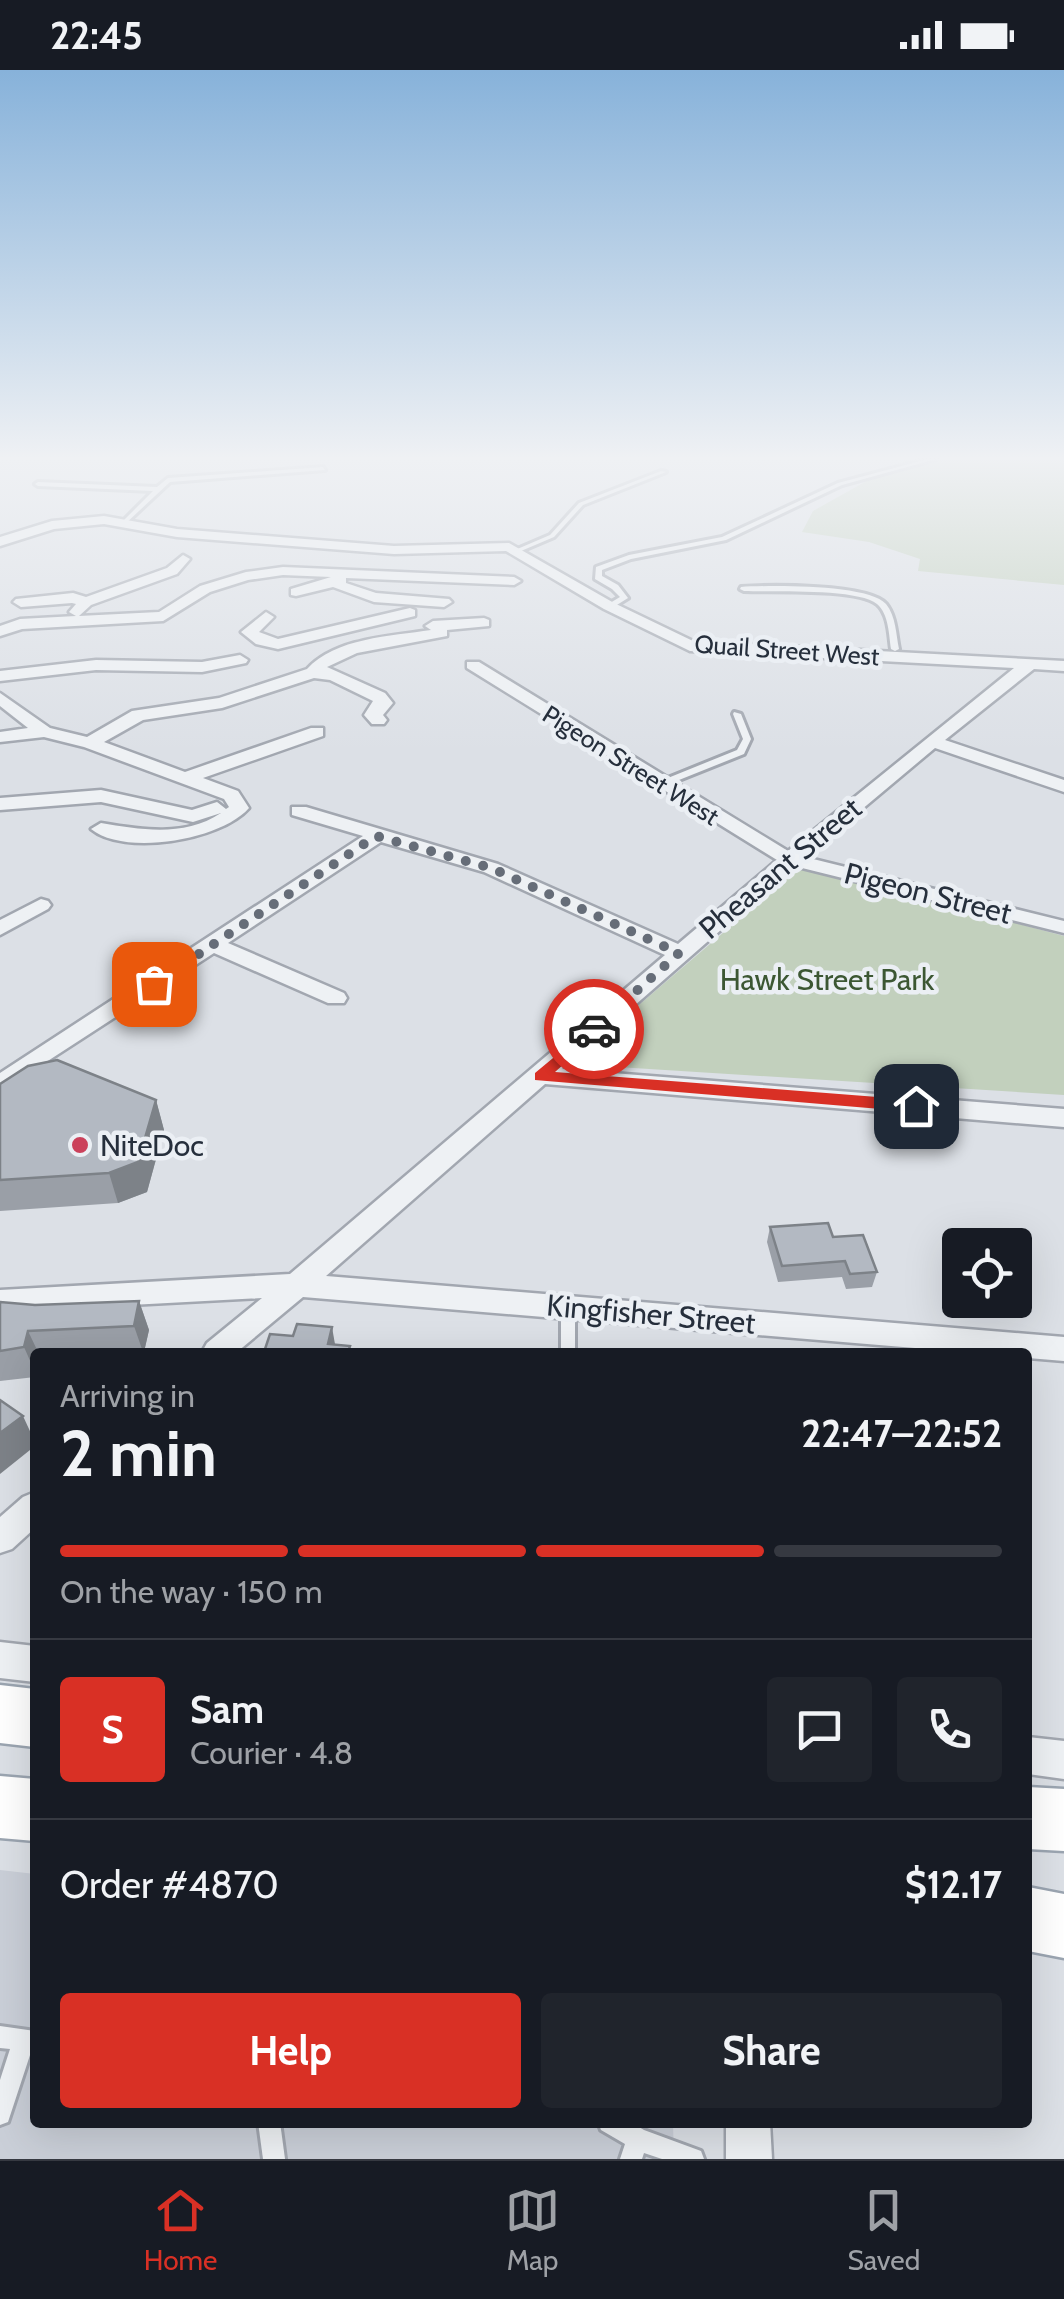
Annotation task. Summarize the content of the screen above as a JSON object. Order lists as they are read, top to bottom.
{
  "streets": {
    "street": [
      "Quail Street West",
      "Pigeon Street West",
      "Pheasant Street",
      "Pigeon Street",
      "Kingfisher Street"
    ]
  },
  "crossings": [
    ["Quail Street West", "Pheasant Street"],
    ["Pigeon Street West", "Pheasant Street"],
    ["Pigeon Street West", "Pigeon Street"],
    ["Pheasant Street", "Pigeon Street"],
    ["Pheasant Street", "Kingfisher Street"]
  ],
  "parks": ["Hawk Street Park"],
  "places": ["NiteDoc"],
  "page": {
    "status": "22:45",
    "heading": ["2 min", "Arriving in", "22:47–22:52"],
    "panel": [
      "Sam",
      "Courier · 4.8",
      "Order #4870",
      "$12.17"
    ],
    "bar": "On the way · 150 m",
    "round": "S",
    "buttons": ["Help", "Share"],
    "tabs": ["Home", "Map", "Saved"]
  }
}
